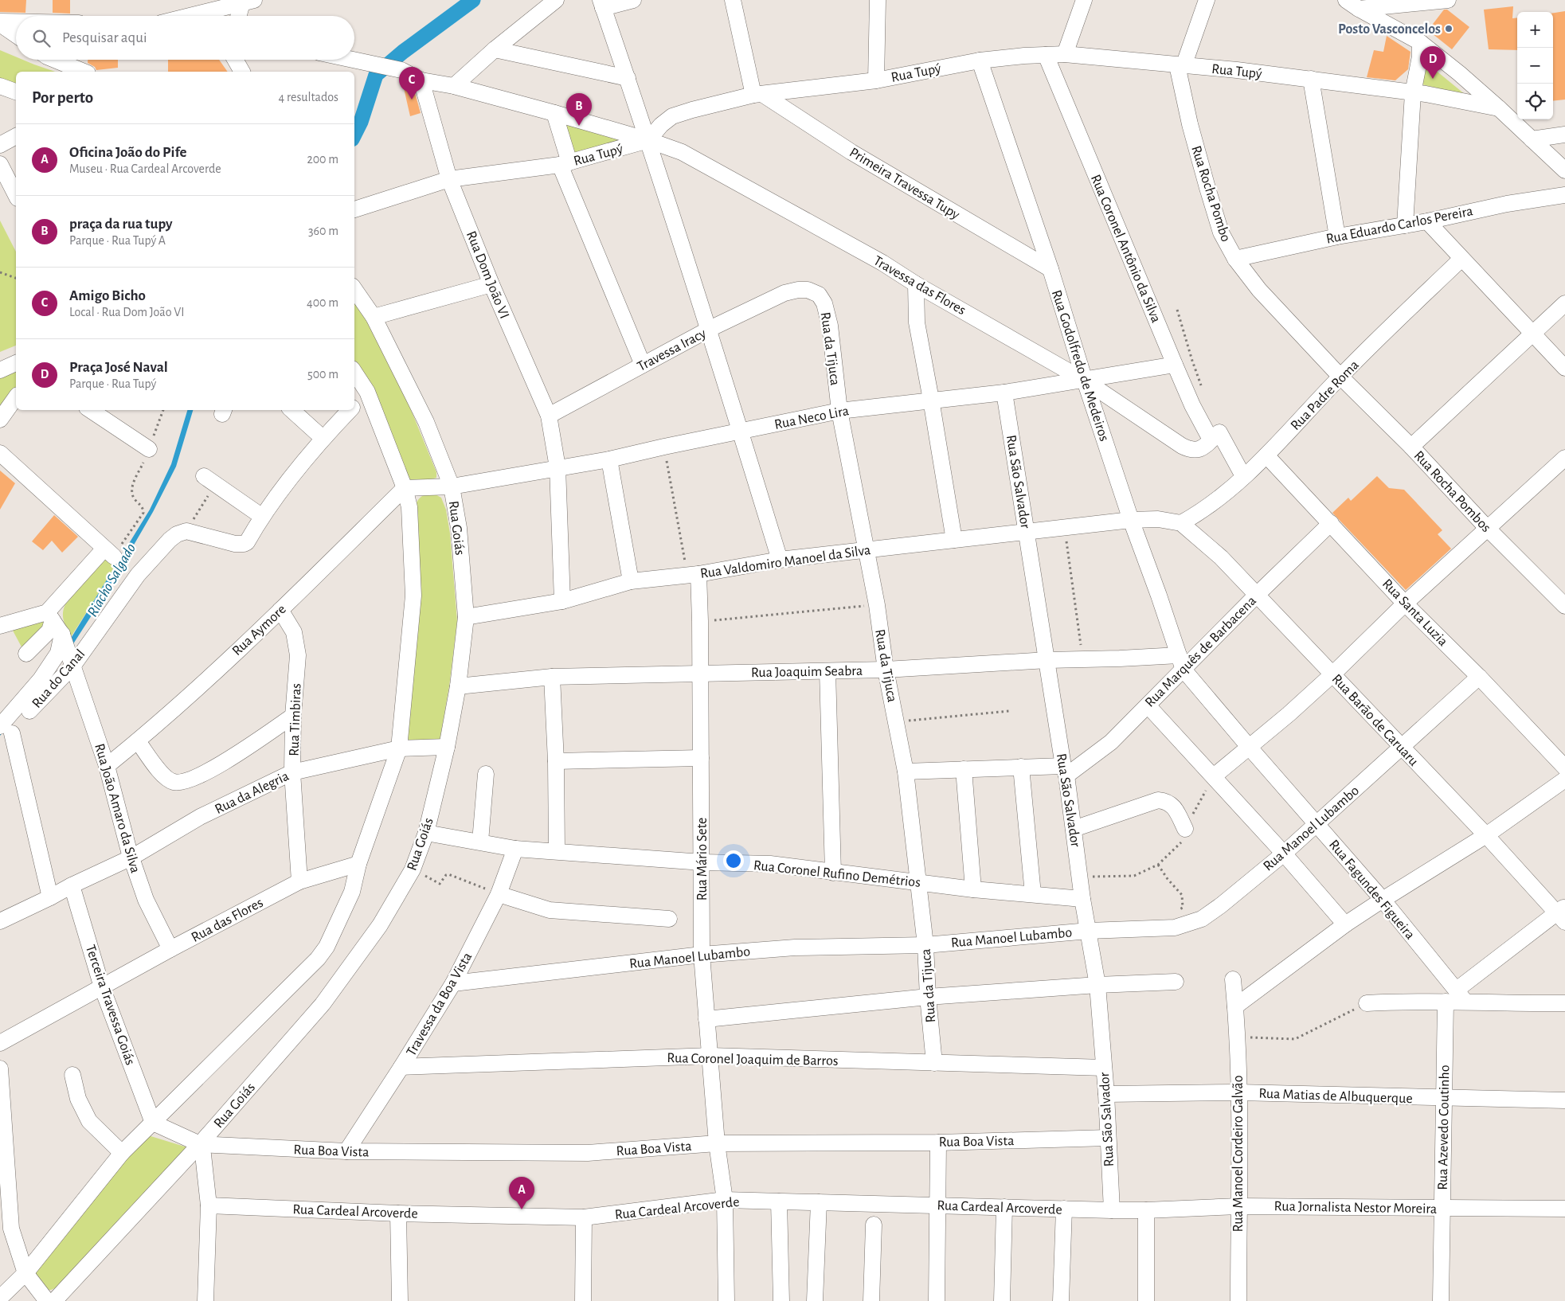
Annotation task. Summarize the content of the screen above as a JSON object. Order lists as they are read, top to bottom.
{
  "streets": {
    "street": [
      "Rua Tupý",
      "Primeira Travessa Tupy",
      "Rua Rocha Pombo",
      "Rua Eduardo Carlos Pereira",
      "Rua Coronel Antônio da Silva",
      "Rua Dom João VI",
      "Travessa das Flores",
      "Rua da Tijuca",
      "Travessa Iracy",
      "Rua Godolfredo de Medeiros",
      "Rua Padre Roma",
      "Rua Neco Lira",
      "Rua São Salvador",
      "Rua Rocha Pombos",
      "Rua Goiás",
      "Rua Valdomiro Manoel da Silva",
      "Rua Santa Luzia",
      "Rua Aymore",
      "Rua Marquês de Barbacena",
      "Rua Joaquim Seabra",
      "Rua do Canal",
      "Rua Timbiras",
      "Rua Barão de Caruaru",
      "Rua da Alegria",
      "Rua João Amaro da Silva",
      "Rua Manoel Lubambo",
      "Rua Mário Sete",
      "Rua Coronel Rufino Demétrios",
      "Rua Fagundes Figueira",
      "Rua das Flores",
      "Travessa da Boa Vista",
      "Terceira Travessa Goiás",
      "Rua Coronel Joaquim de Barros",
      "Rua Matias de Albuquerque",
      "Rua Azevedo Coutinho",
      "Rua Boa Vista",
      "Rua Manoel Cordeiro Galvão",
      "Rua Cardeal Arcoverde",
      "Rua Jornalista Nestor Moreira"
    ]
  },
  "crossings": [
    ["Rua Tupý", "Primeira Travessa Tupy"],
    ["Rua Tupý", "Rua Rocha Pombo"],
    ["Rua Tupý", "Rua Coronel Antônio da Silva"],
    ["Rua Tupý", "Rua Dom João VI"],
    ["Rua Tupý", "Travessa das Flores"],
    ["Rua Tupý", "Rua Godolfredo de Medeiros"],
    ["Primeira Travessa Tupy", "Rua Godolfredo de Medeiros"],
    ["Rua Rocha Pombo", "Rua Eduardo Carlos Pereira"],
    ["Rua Rocha Pombo", "Rua Padre Roma"],
    ["Rua Rocha Pombo", "Rua Rocha Pombos"],
    ["Rua Coronel Antônio da Silva", "Travessa das Flores"],
    ["Rua Coronel Antônio da Silva", "Rua Padre Roma"],
    ["Rua Coronel Antônio da Silva", "Rua Neco Lira"],
    ["Rua Dom João VI", "Travessa das Flores"],
    ["Rua Dom João VI", "Travessa Iracy"],
    ["Rua Dom João VI", "Rua Neco Lira"],
    ["Rua Dom João VI", "Rua Valdomiro Manoel da Silva"],
    ["Travessa das Flores", "Rua Godolfredo de Medeiros"],
    ["Travessa das Flores", "Rua Neco Lira"],
    ["Rua da Tijuca", "Travessa Iracy"],
    ["Rua da Tijuca", "Rua Neco Lira"],
    ["Rua da Tijuca", "Rua Valdomiro Manoel da Silva"],
    ["Rua da Tijuca", "Rua Joaquim Seabra"],
    ["Rua da Tijuca", "Rua Manoel Lubambo"],
    ["Rua da Tijuca", "Rua Coronel Rufino Demétrios"],
    ["Rua da Tijuca", "Rua Coronel Joaquim de Barros"],
    ["Rua Godolfredo de Medeiros", "Rua Neco Lira"],
    ["Rua Godolfredo de Medeiros", "Rua Valdomiro Manoel da Silva"],
    ["Rua Godolfredo de Medeiros", "Rua Marquês de Barbacena"],
    ["Rua Godolfredo de Medeiros", "Rua Joaquim Seabra"],
    ["Rua Godolfredo de Medeiros", "Rua Fagundes Figueira"],
    ["Rua Padre Roma", "Rua Rocha Pombos"],
    ["Rua Padre Roma", "Rua Valdomiro Manoel da Silva"],
    ["Rua Padre Roma", "Rua Santa Luzia"],
    ["Rua Padre Roma", "Rua Barão de Caruaru"],
    ["Rua Neco Lira", "Rua São Salvador"],
    ["Rua Neco Lira", "Rua Goiás"],
    ["Rua Neco Lira", "Rua Aymore"],
    ["Rua São Salvador", "Rua Valdomiro Manoel da Silva"],
    ["Rua São Salvador", "Rua Marquês de Barbacena"],
    ["Rua São Salvador", "Rua Joaquim Seabra"],
    ["Rua São Salvador", "Rua Manoel Lubambo"],
    ["Rua São Salvador", "Rua Coronel Rufino Demétrios"],
    ["Rua São Salvador", "Rua Coronel Joaquim de Barros"],
    ["Rua São Salvador", "Rua Matias de Albuquerque"],
    ["Rua São Salvador", "Rua Boa Vista"],
    ["Rua São Salvador", "Rua Cardeal Arcoverde"],
    ["Rua Goiás", "Rua Valdomiro Manoel da Silva"],
    ["Rua Goiás", "Rua Joaquim Seabra"],
    ["Rua Goiás", "Rua da Alegria"],
    ["Rua Goiás", "Rua Coronel Rufino Demétrios"],
    ["Rua Goiás", "Rua Boa Vista"],
    ["Rua Valdomiro Manoel da Silva", "Rua Barão de Caruaru"],
    ["Rua Valdomiro Manoel da Silva", "Rua Mário Sete"],
    ["Rua Santa Luzia", "Rua Marquês de Barbacena"],
    ["Rua Santa Luzia", "Rua Manoel Lubambo"],
    ["Rua Aymore", "Rua Timbiras"],
    ["Rua Aymore", "Rua João Amaro da Silva"],
    ["Rua Marquês de Barbacena", "Rua Joaquim Seabra"],
    ["Rua Marquês de Barbacena", "Rua Barão de Caruaru"],
    ["Rua Marquês de Barbacena", "Rua Fagundes Figueira"],
    ["Rua Joaquim Seabra", "Rua Mário Sete"],
    ["Rua Joaquim Seabra", "Rua Fagundes Figueira"],
    ["Rua do Canal", "Rua João Amaro da Silva"],
    ["Rua Timbiras", "Rua da Alegria"],
    ["Rua Timbiras", "Rua das Flores"],
    ["Rua Barão de Caruaru", "Rua Manoel Lubambo"],
    ["Rua da Alegria", "Rua João Amaro da Silva"],
    ["Rua da Alegria", "Terceira Travessa Goiás"],
    ["Rua João Amaro da Silva", "Rua das Flores"],
    ["Rua Manoel Lubambo", "Rua Mário Sete"],
    ["Rua Manoel Lubambo", "Rua Fagundes Figueira"],
    ["Rua Manoel Lubambo", "Travessa da Boa Vista"],
    ["Rua Mário Sete", "Rua Coronel Rufino Demétrios"],
    ["Rua Mário Sete", "Rua Coronel Joaquim de Barros"],
    ["Rua Mário Sete", "Rua Boa Vista"],
    ["Rua Mário Sete", "Rua Cardeal Arcoverde"],
    ["Rua Coronel Rufino Demétrios", "Travessa da Boa Vista"],
    ["Rua das Flores", "Terceira Travessa Goiás"],
    ["Travessa da Boa Vista", "Rua Coronel Joaquim de Barros"],
    ["Travessa da Boa Vista", "Rua Boa Vista"],
    ["Rua Matias de Albuquerque", "Rua Azevedo Coutinho"],
    ["Rua Matias de Albuquerque", "Rua Manoel Cordeiro Galvão"],
    ["Rua Azevedo Coutinho", "Rua Jornalista Nestor Moreira"],
    ["Rua Manoel Cordeiro Galvão", "Rua Jornalista Nestor Moreira"],
    ["Rua Cardeal Arcoverde", "Rua Jornalista Nestor Moreira"]
  ],
  "water": ["Riacho Salgado"],
  "places": ["Posto Vasconcelos"],
  "page": {
    "map_buttons": ["+", "−"],
    "search": "Pesquisar aqui",
    "pins": [
      "D",
      "C",
      "B",
      "A"
    ],
    "heading": ["Por perto", "4 resultados"],
    "list": [
      {
        "mark": "A",
        "name": "Oficina João do Pife",
        "note": "Museu · Rua Cardeal Arcoverde",
        "value": "200 m"
      },
      {
        "mark": "B",
        "name": "praça da rua tupy",
        "note": "Parque · Rua Tupý A",
        "value": "360 m"
      },
      {
        "mark": "C",
        "name": "Amigo Bicho",
        "note": "Local · Rua Dom João VI",
        "value": "400 m"
      },
      {
        "mark": "D",
        "name": "Praça José Naval",
        "note": "Parque · Rua Tupý",
        "value": "500 m"
      }
    ]
  }
}
